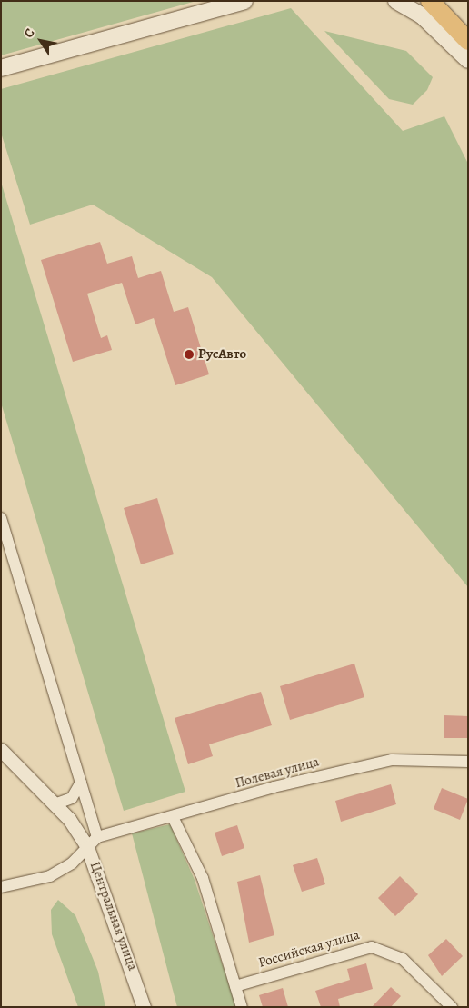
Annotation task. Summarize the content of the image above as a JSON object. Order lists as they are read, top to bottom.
{
  "streets": {
    "street": ["Полевая улица", "Центральная улица", "Российская улица"]
  },
  "places": ["РусАвто"],
  "north": "top left"
}
